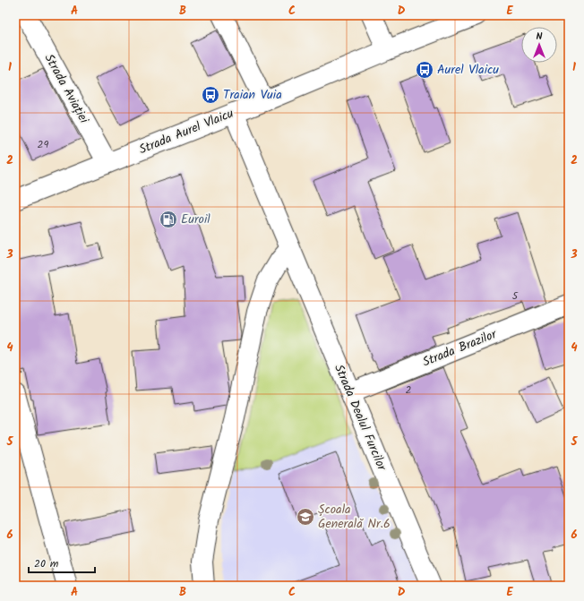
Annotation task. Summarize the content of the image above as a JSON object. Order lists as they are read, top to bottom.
{
  "streets": {
    "street": [
      "Strada Aviației",
      "Strada Aurel Vlaicu",
      "Strada Brazilor",
      "Strada Dealul Furcilor"
    ]
  },
  "crossings": [
    ["Strada Aviației", "Strada Aurel Vlaicu"],
    ["Strada Aurel Vlaicu", "Strada Dealul Furcilor"],
    ["Strada Brazilor", "Strada Dealul Furcilor"]
  ],
  "places": {
    "bus stop": ["Aurel Vlaicu", "Traian Vuia"],
    "fuel station": ["Euroil"],
    "school or university": ["Școala Generală Nr.6"]
  },
  "house_numbers": ["29", "5", "2"],
  "scale_bar": "20 m",
  "north": "top",
  "grid": {
    "columns": [
      "A",
      "B",
      "C",
      "D",
      "E"
    ],
    "rows": [
      "1",
      "2",
      "3",
      "4",
      "5",
      "6"
    ]
  }
}
